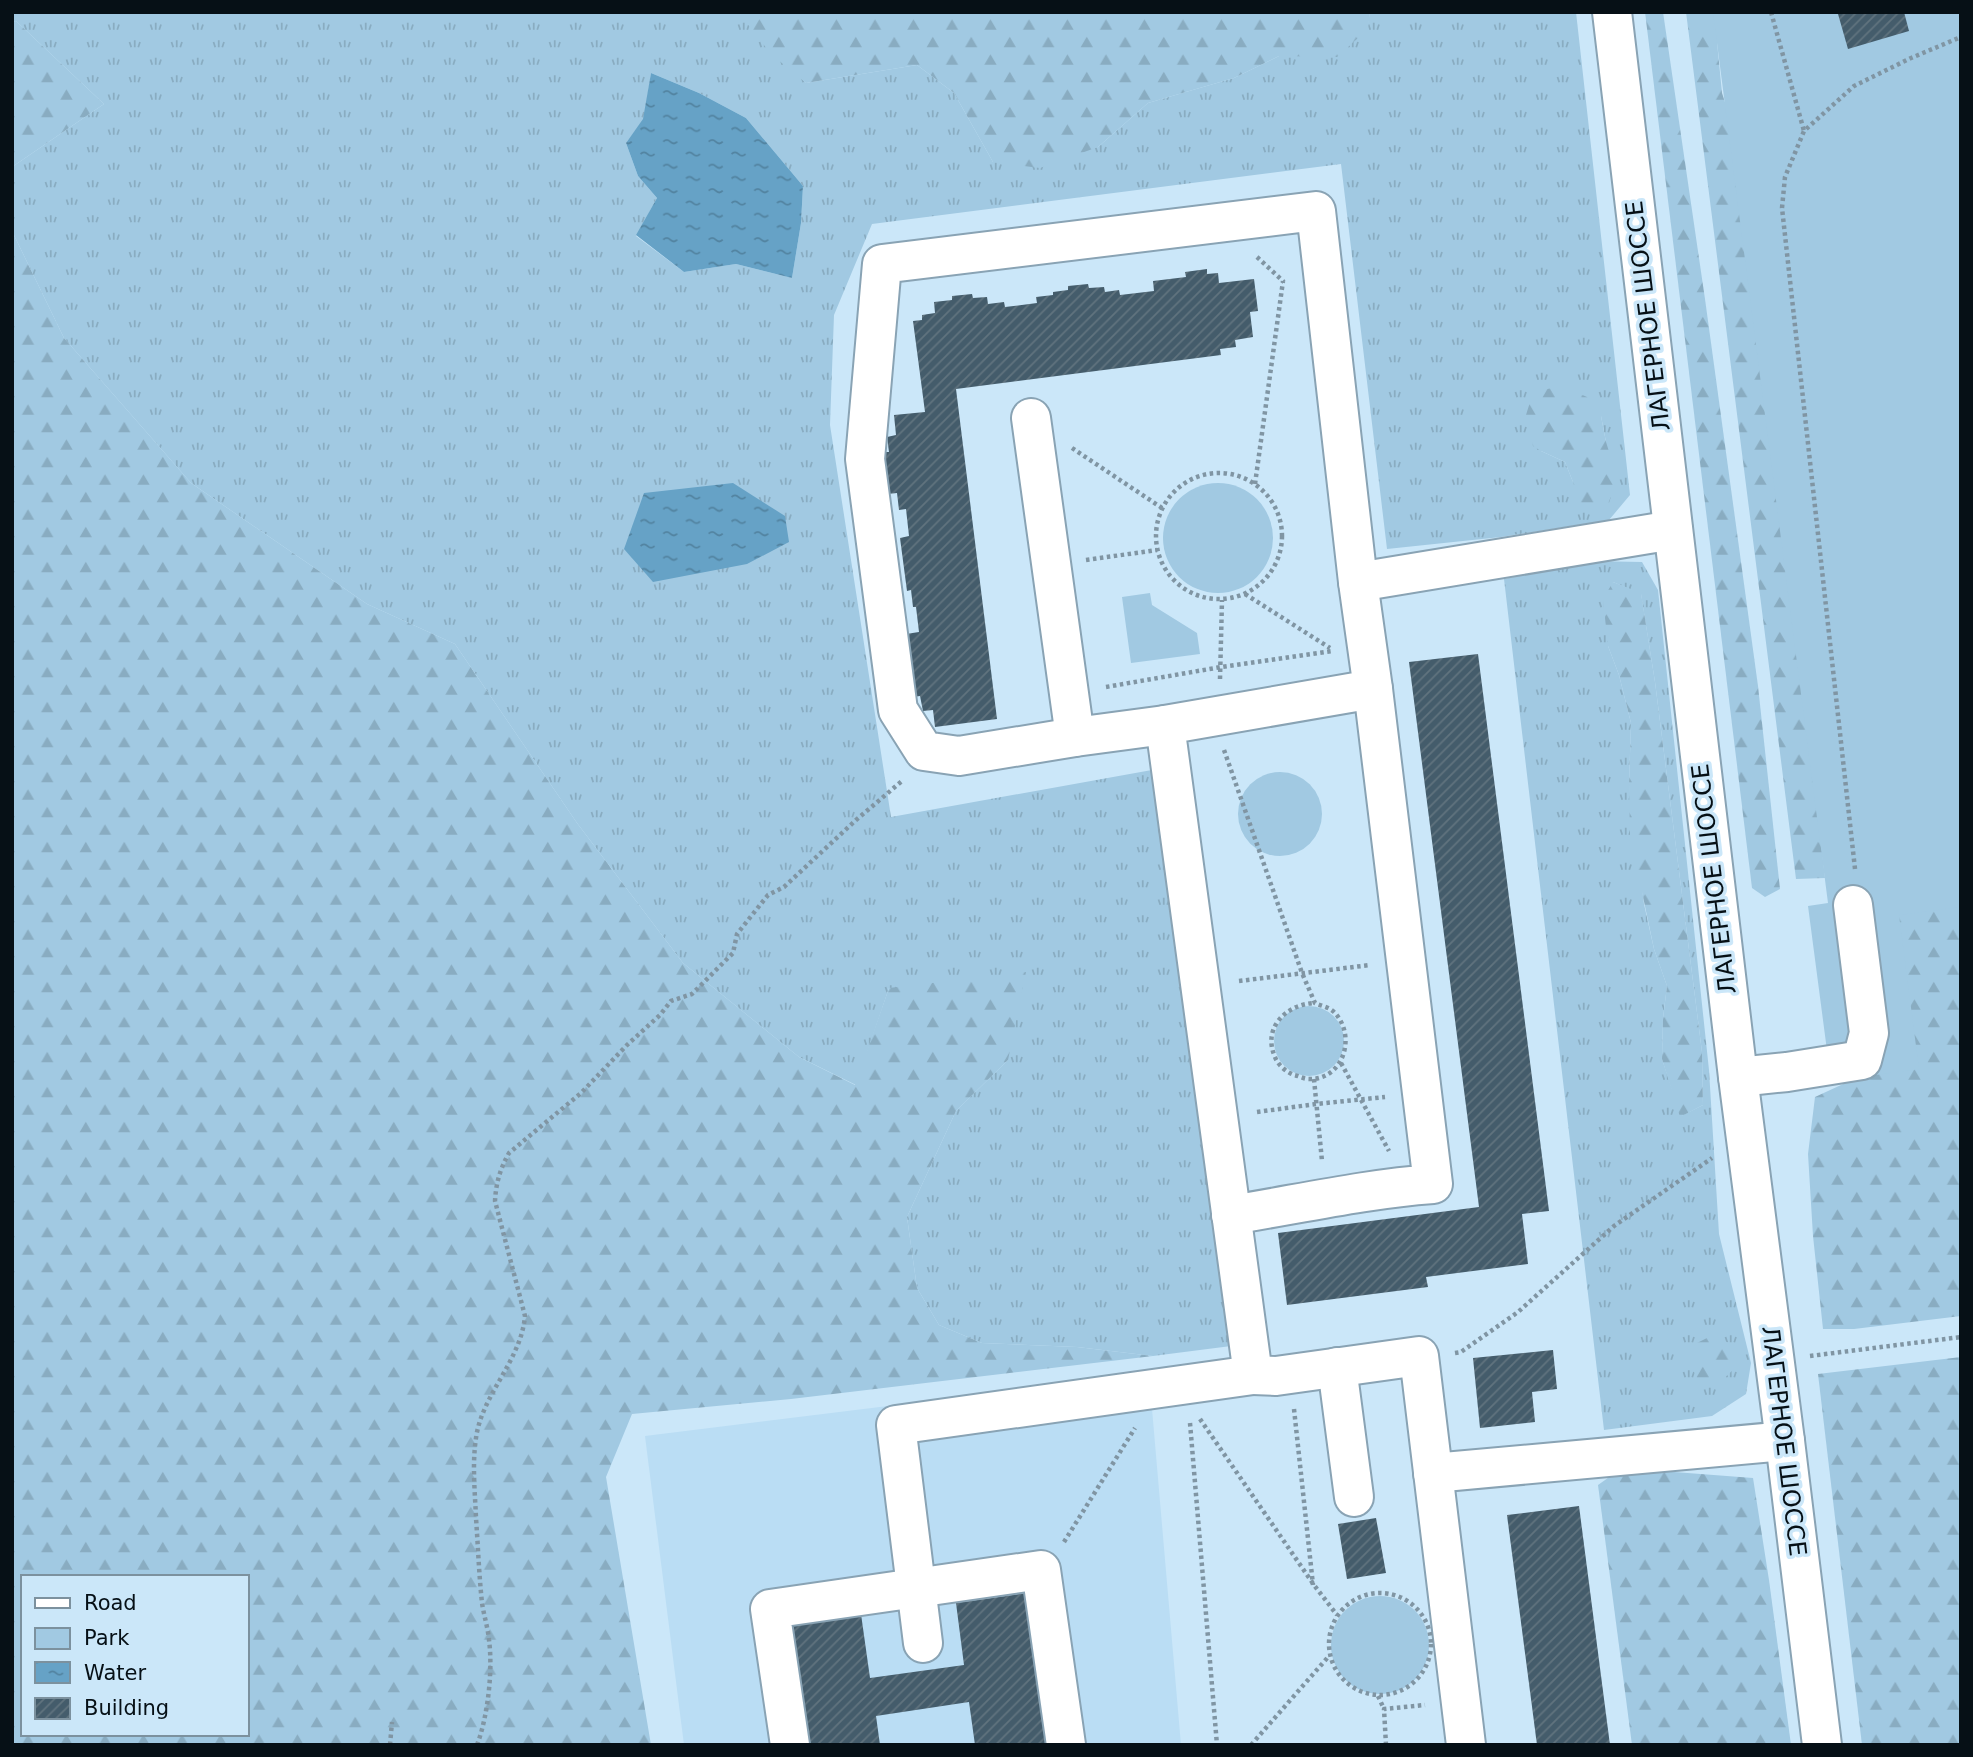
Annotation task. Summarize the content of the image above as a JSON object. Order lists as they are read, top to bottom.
{
  "streets": {
    "street": ["ЛАГЕРНОЕ ШОССЕ"]
  },
  "legend": [
    "Road",
    "Park",
    "Water",
    "Building"
  ]
}
